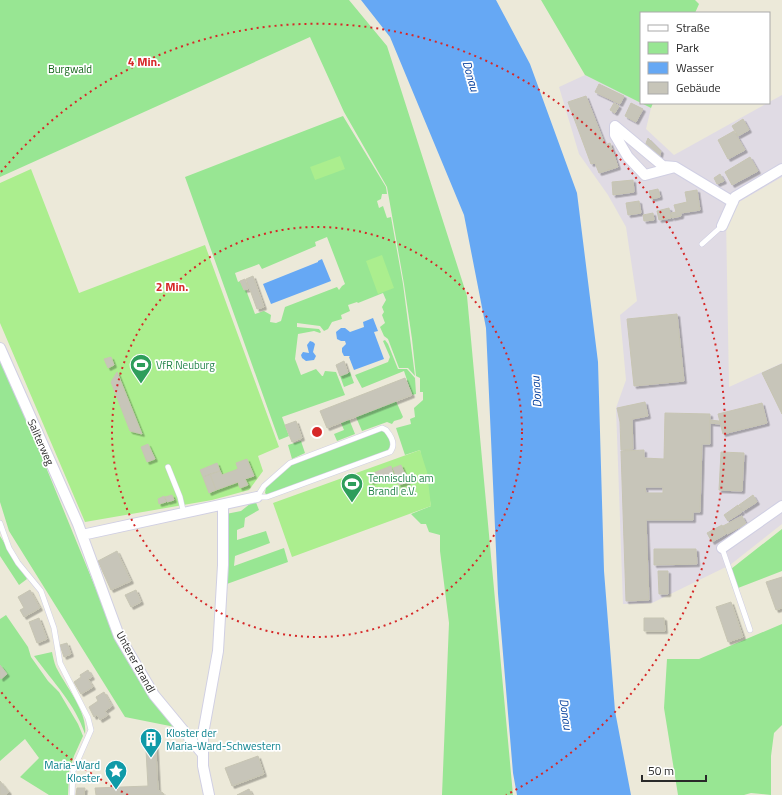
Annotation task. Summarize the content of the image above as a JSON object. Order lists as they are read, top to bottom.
{
  "streets": {
    "street": ["Saliterweg", "Unterer Brandl"]
  },
  "crossings": [
    ["Saliterweg", "Unterer Brandl"]
  ],
  "water": ["Donau"],
  "parks": ["Burgwald"],
  "places": {
    "sports": ["VfR Neuburg", "Tennisclub am Brandl e.V."],
    "building": ["Kloster der Maria-Ward-Schwestern"],
    "place": ["Maria-Ward Kloster"]
  },
  "legend": [
    "Straße",
    "Park",
    "Wasser",
    "Gebäude"
  ],
  "scale_bar": "50 m",
  "rings": ["4 Min.", "2 Min."]
}
